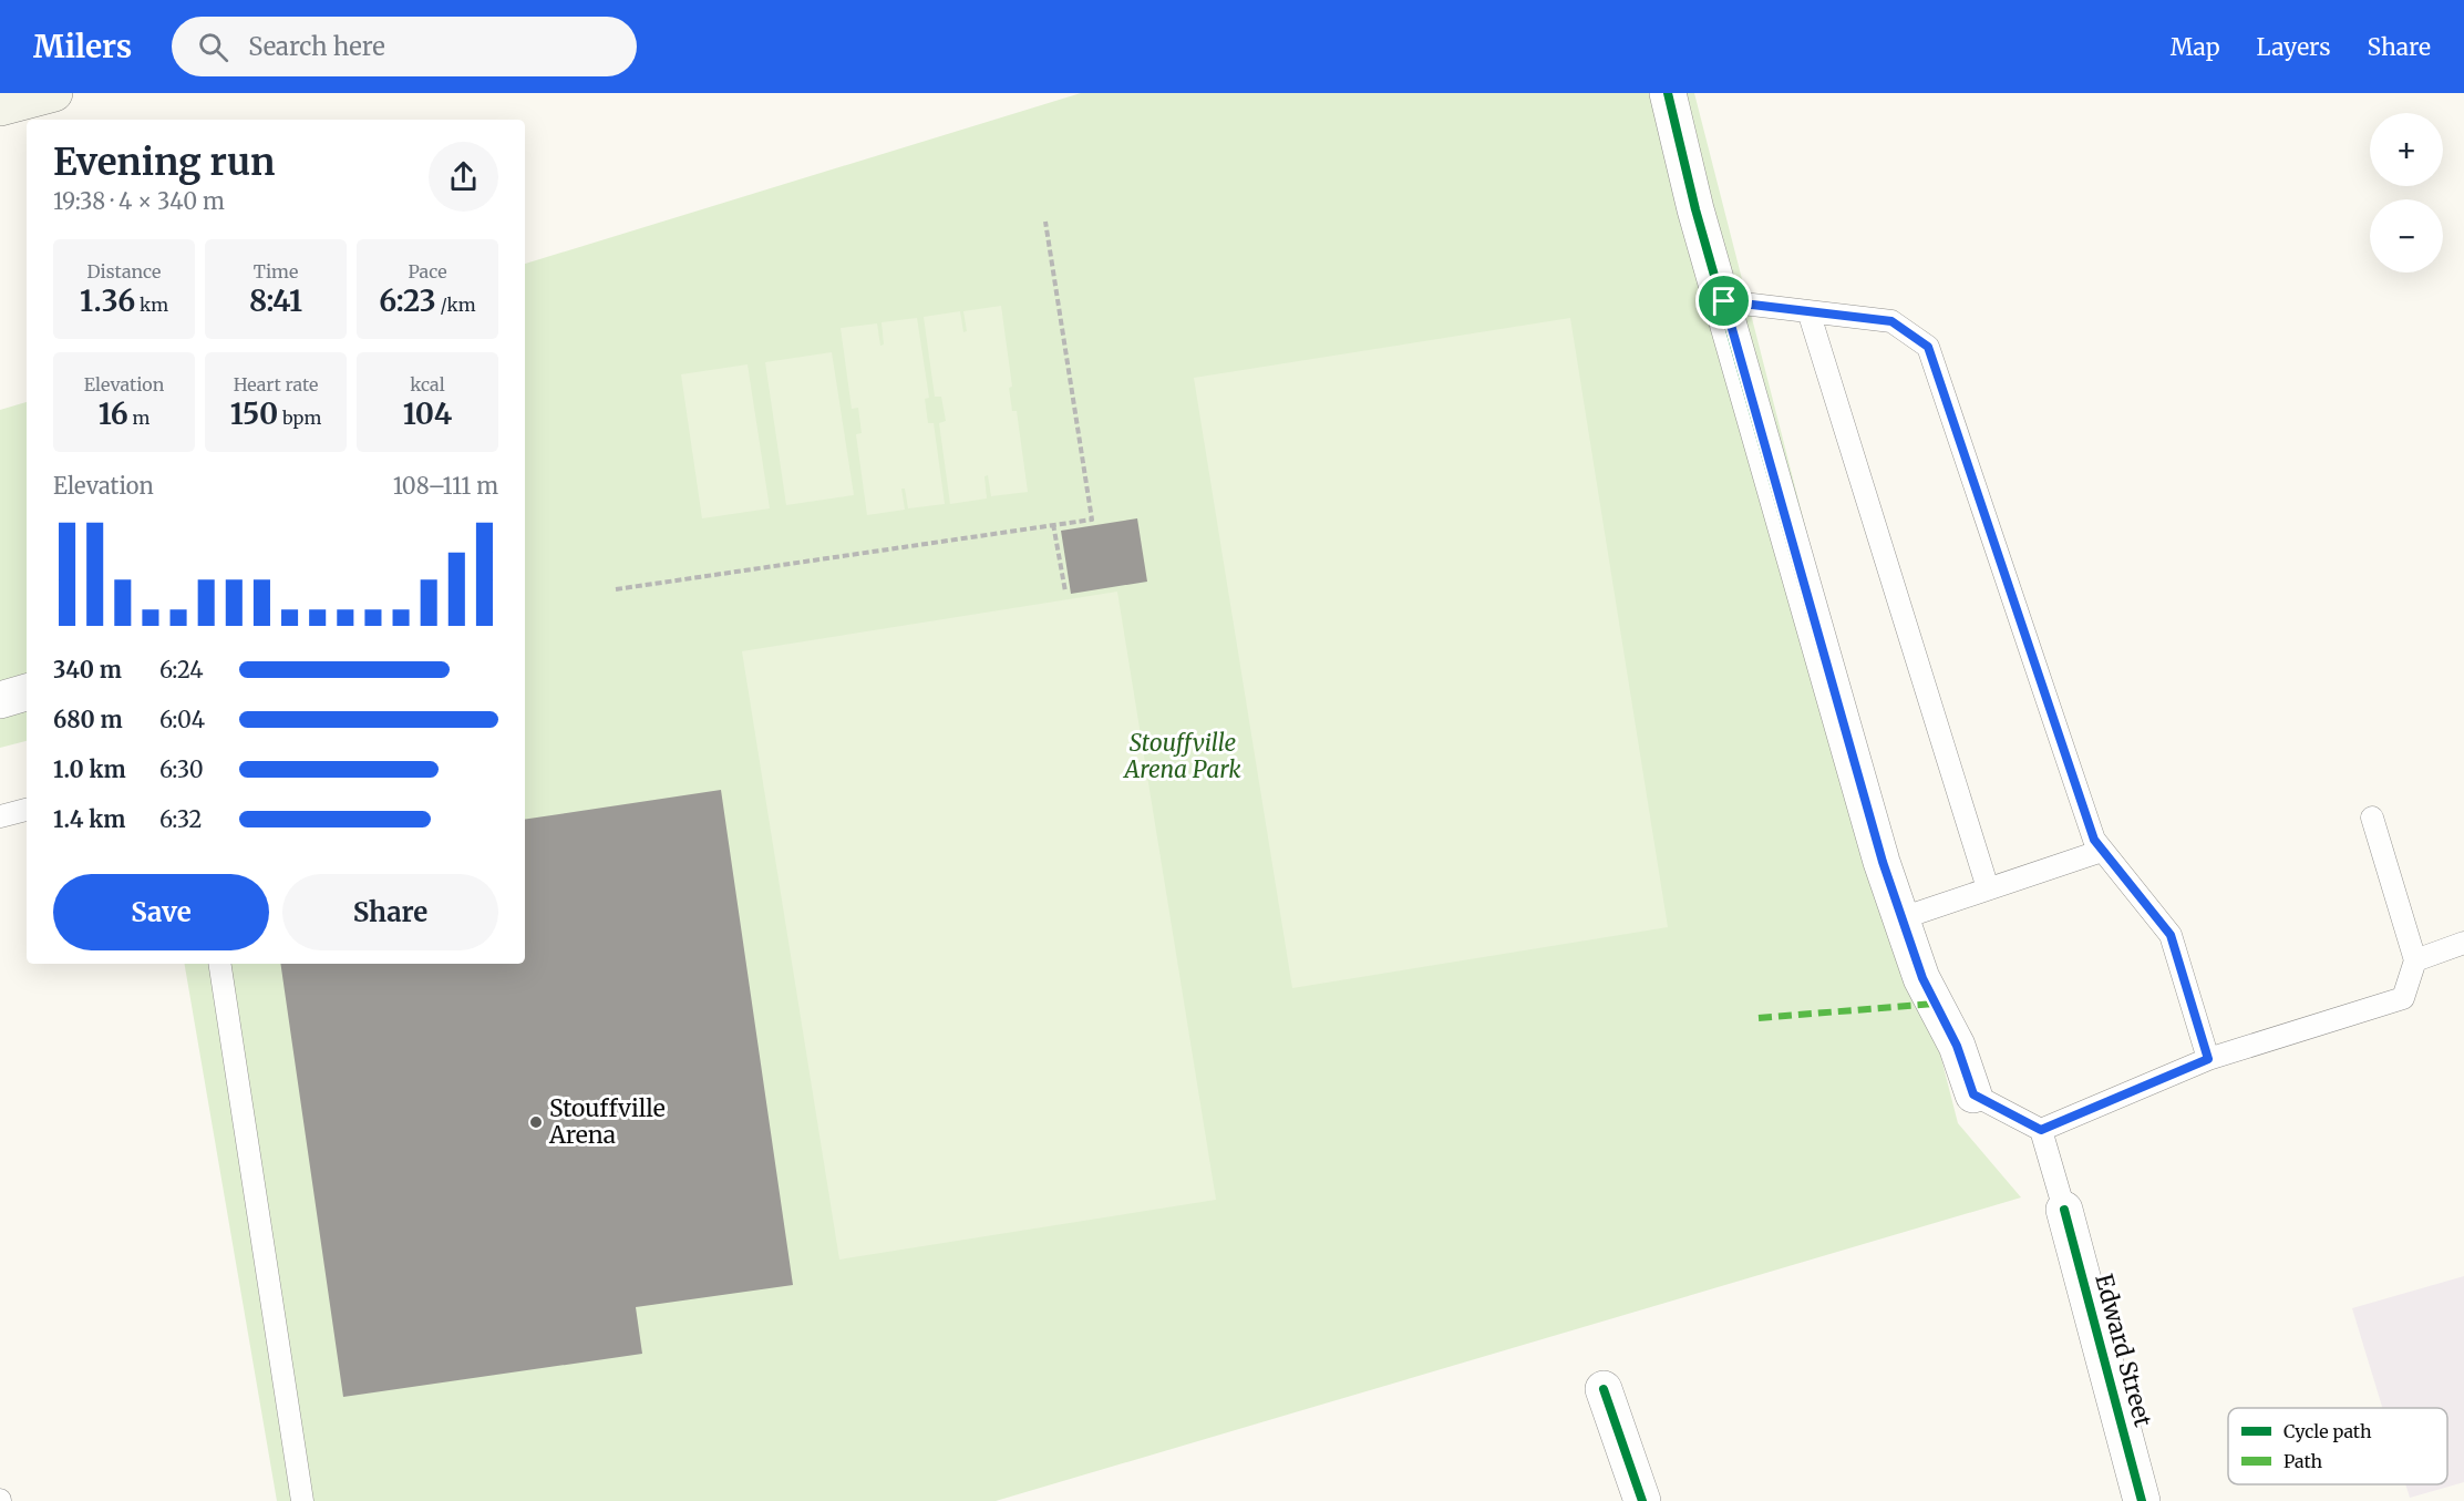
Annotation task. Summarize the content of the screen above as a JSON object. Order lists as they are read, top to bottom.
{
  "streets": {
    "street": ["Edward Street"]
  },
  "parks": ["Stouffville Arena Park"],
  "places": ["Stouffville Arena"],
  "legend": ["Cycle path", "Path"],
  "page": {
    "header": "Milers",
    "search": "Search here",
    "nav": ["Map", "Layers", "Share"],
    "map_buttons": ["+", "−"],
    "heading": ["Evening run", "19:38 · 4 × 340 m"],
    "stats": [
      ["Distance", "1.36 km"],
      ["Time", "8:41"],
      ["Pace", "6:23 /km"],
      ["Elevation", "16 m"],
      ["Heart rate", "150 bpm"],
      ["kcal", "104"]
    ],
    "chart": ["Elevation", "108–111 m"],
    "list": [
      {
        "name": "340 m",
        "note": "6:24"
      },
      {
        "name": "680 m",
        "note": "6:04"
      },
      {
        "name": "1.0 km",
        "note": "6:30"
      },
      {
        "name": "1.4 km",
        "note": "6:32"
      }
    ],
    "buttons": ["Save", "Share"]
  }
}
